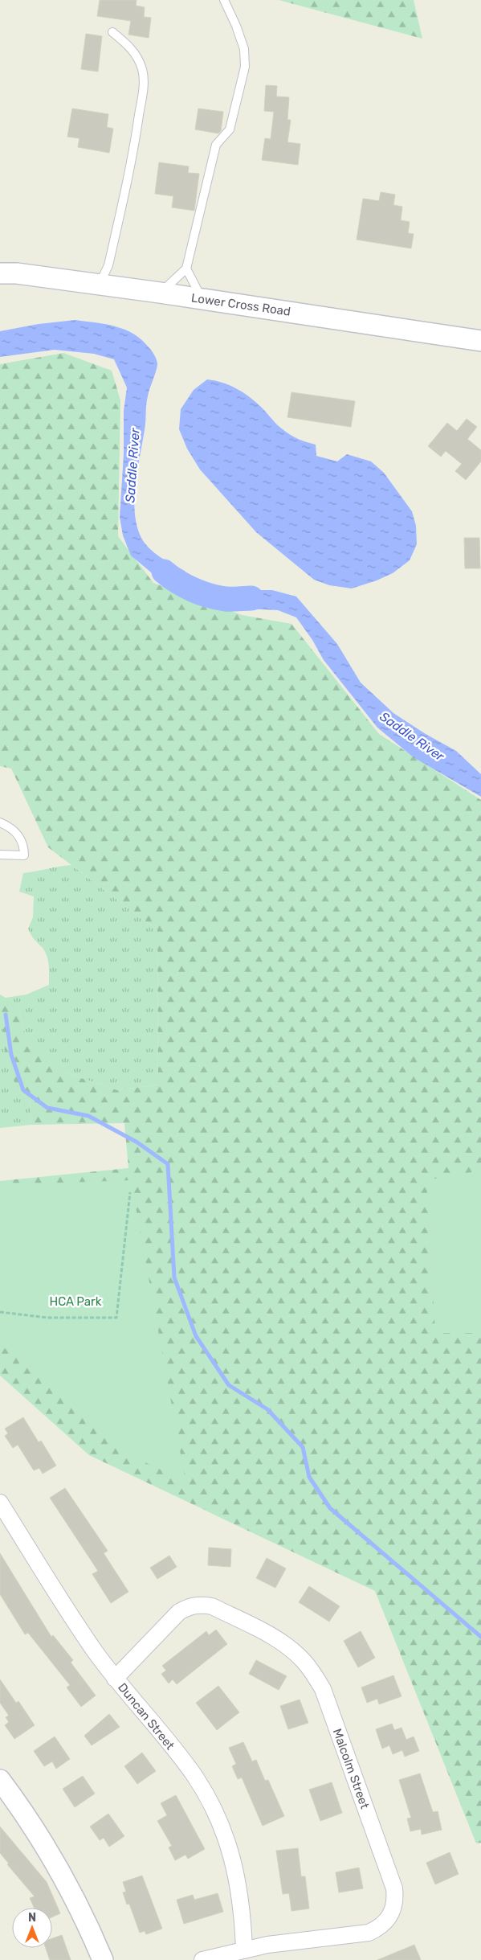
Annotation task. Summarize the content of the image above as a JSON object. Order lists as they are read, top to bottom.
{
  "streets": {
    "street": ["Lower Cross Road", "Duncan Street", "Malcolm Street"]
  },
  "crossings": [
    ["Duncan Street", "Malcolm Street"]
  ],
  "water": ["Saddle River"],
  "parks": ["HCA Park"],
  "north": "top"
}
